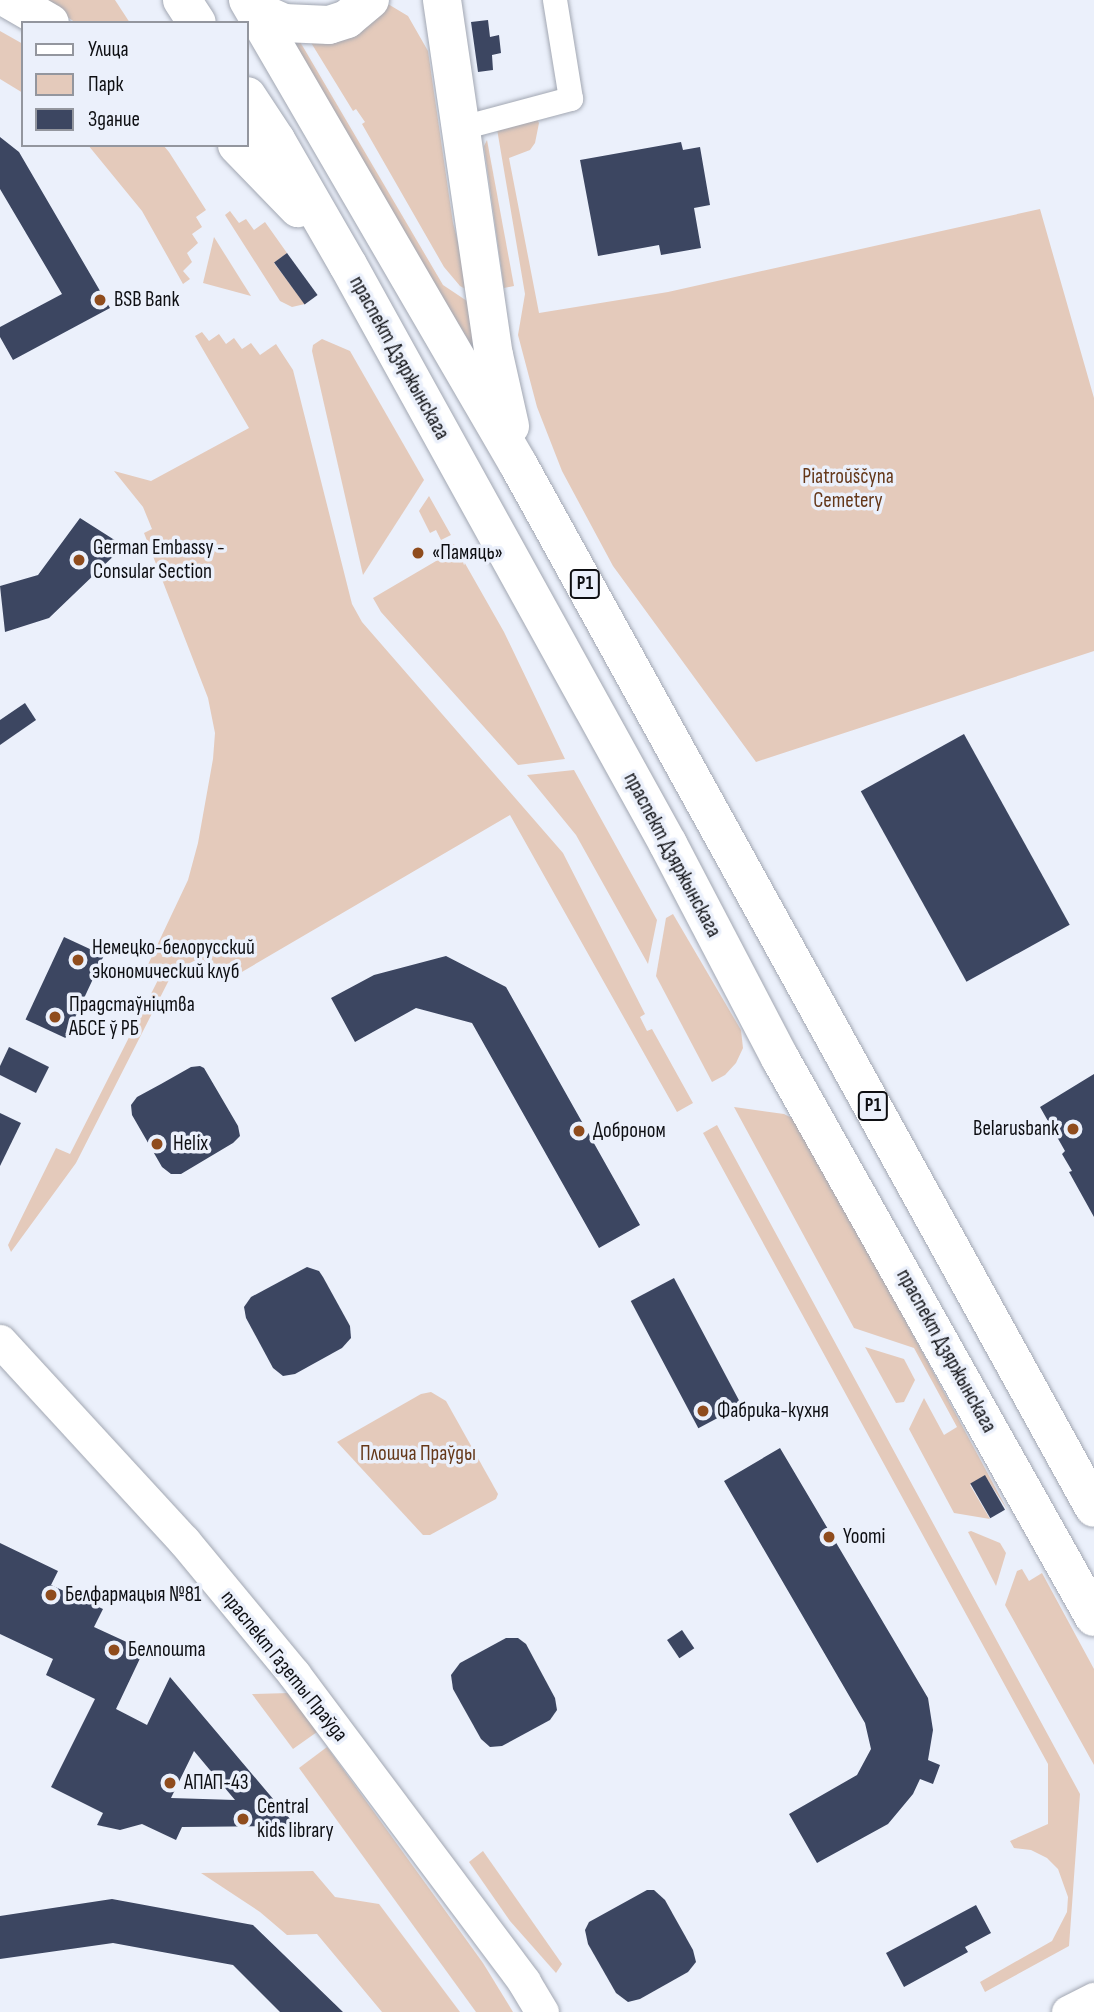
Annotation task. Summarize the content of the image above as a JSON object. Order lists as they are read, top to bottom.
{
  "streets": {
    "main road": ["праспект Дзяржынскага", "Р1"],
    "street": ["праспект Газеты Праўда"]
  },
  "parks": ["Piatroŭščyna Cemetery", "Плошча Праўды"],
  "places": [
    "BSB Bank",
    "«Памяць»",
    "German Embassy - Consular Section",
    "Немецко-белорусский экономический клуб",
    "Прадстаўніцтва АБСЕ ў РБ",
    "Belarusbank",
    "Доброном",
    "Helix",
    "Фабрика-кухня",
    "Yoomi",
    "Белфармацыя №81",
    "Белпошта",
    "АПАП-43",
    "Central kids library"
  ],
  "legend": ["Улица", "Парк", "Здание"]
}
